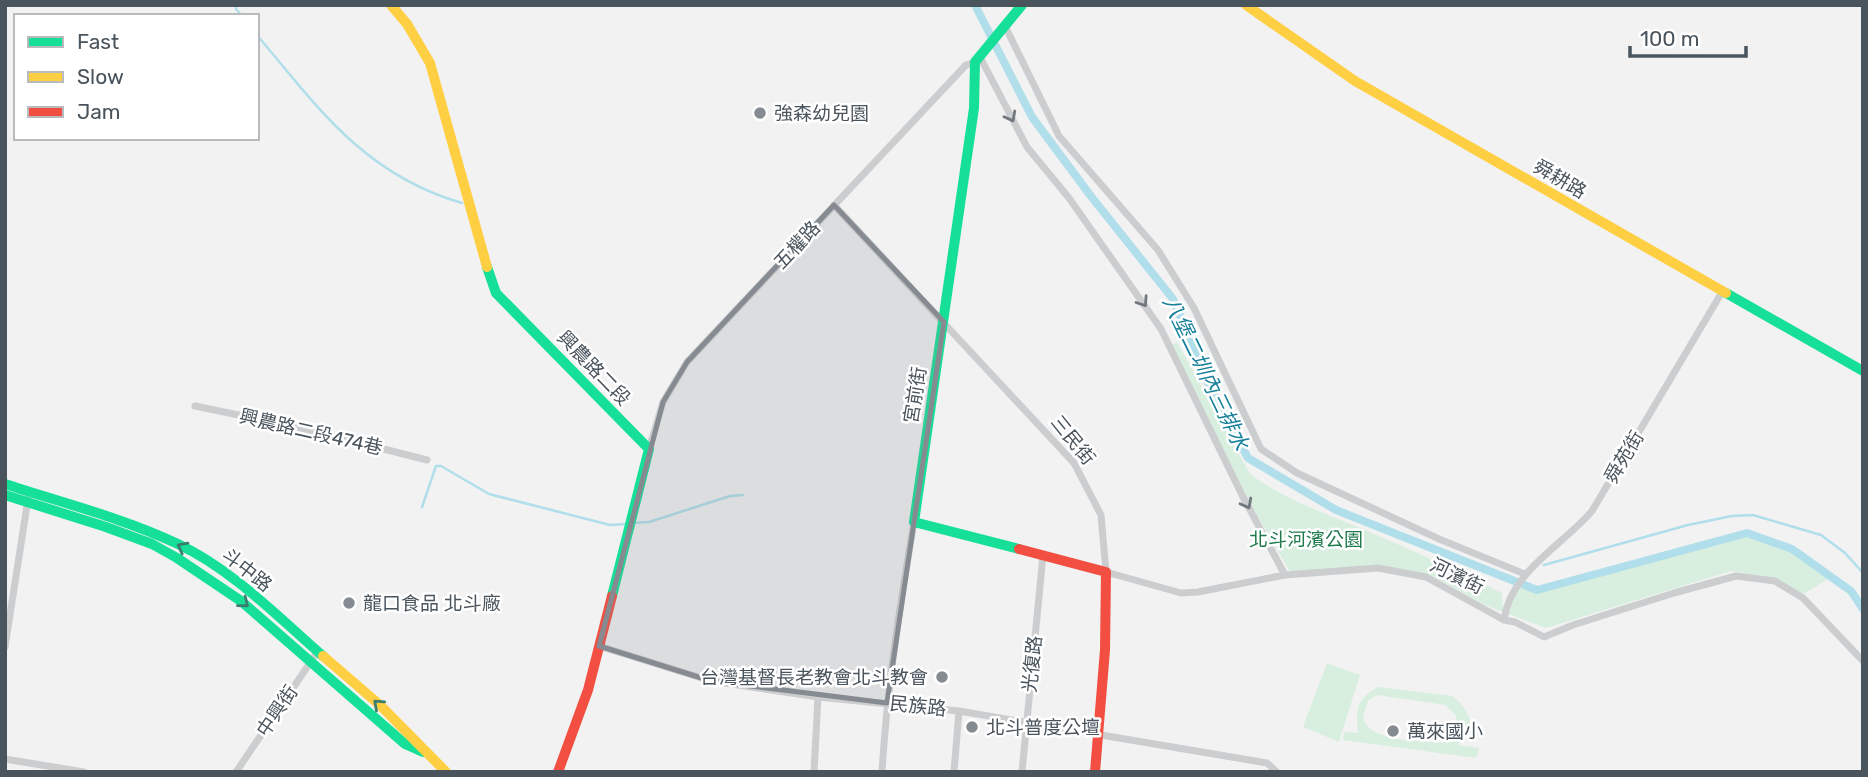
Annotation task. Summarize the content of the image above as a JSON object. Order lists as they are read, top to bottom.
{
  "streets": {
    "street": [
      "舜耕路",
      "五權路",
      "興農路二段",
      "宮前街",
      "興農路二段474巷",
      "三民街",
      "舜苑街",
      "斗中路",
      "河濱街",
      "光復路",
      "民族路",
      "中興街"
    ]
  },
  "crossings": [
    ["舜耕路", "舜苑街"],
    ["五權路", "興農路二段"],
    ["五權路", "宮前街"],
    ["五權路", "三民街"],
    ["宮前街", "三民街"],
    ["宮前街", "河濱街"],
    ["宮前街", "民族路"],
    ["三民街", "河濱街"],
    ["三民街", "民族路"],
    ["舜苑街", "河濱街"],
    ["斗中路", "中興街"],
    ["河濱街", "光復路"],
    ["光復路", "民族路"]
  ],
  "water": ["八堡二圳內三排水"],
  "parks": ["北斗河濱公園"],
  "places": [
    "強森幼兒園",
    "龍口食品 北斗廠",
    "台灣基督長老教會北斗教會",
    "北斗普度公壇",
    "萬來國小"
  ],
  "legend": ["Fast", "Slow", "Jam"],
  "scale_bar": "100 m"
}
